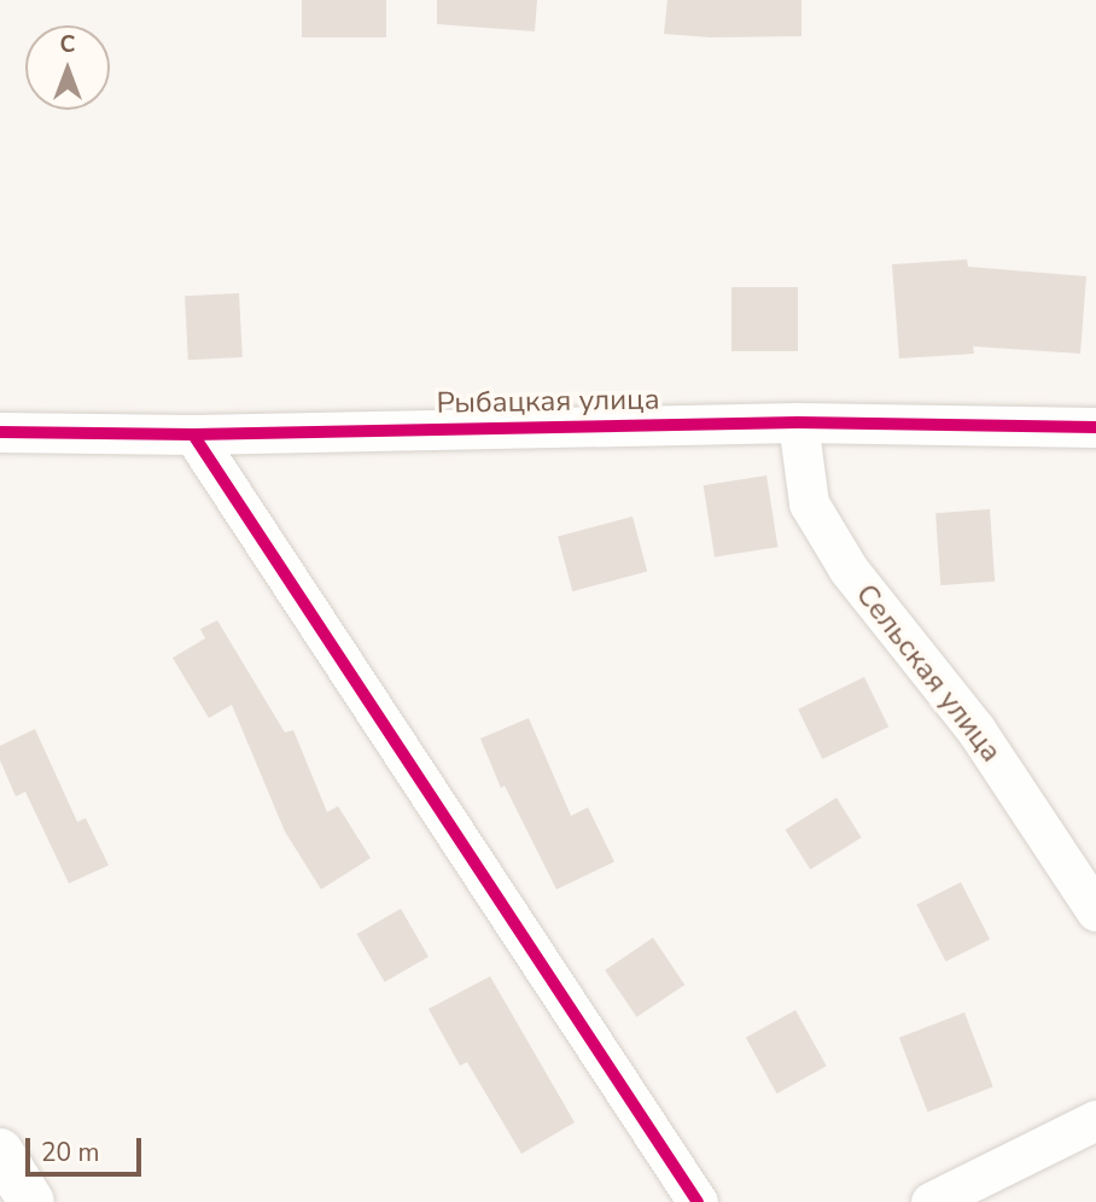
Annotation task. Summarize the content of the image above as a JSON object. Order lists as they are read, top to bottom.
{
  "streets": {
    "street": ["Рыбацкая улица", "Сельская улица"]
  },
  "crossings": [
    ["Рыбацкая улица", "Сельская улица"]
  ],
  "scale_bar": "20 m",
  "north": "top"
}
